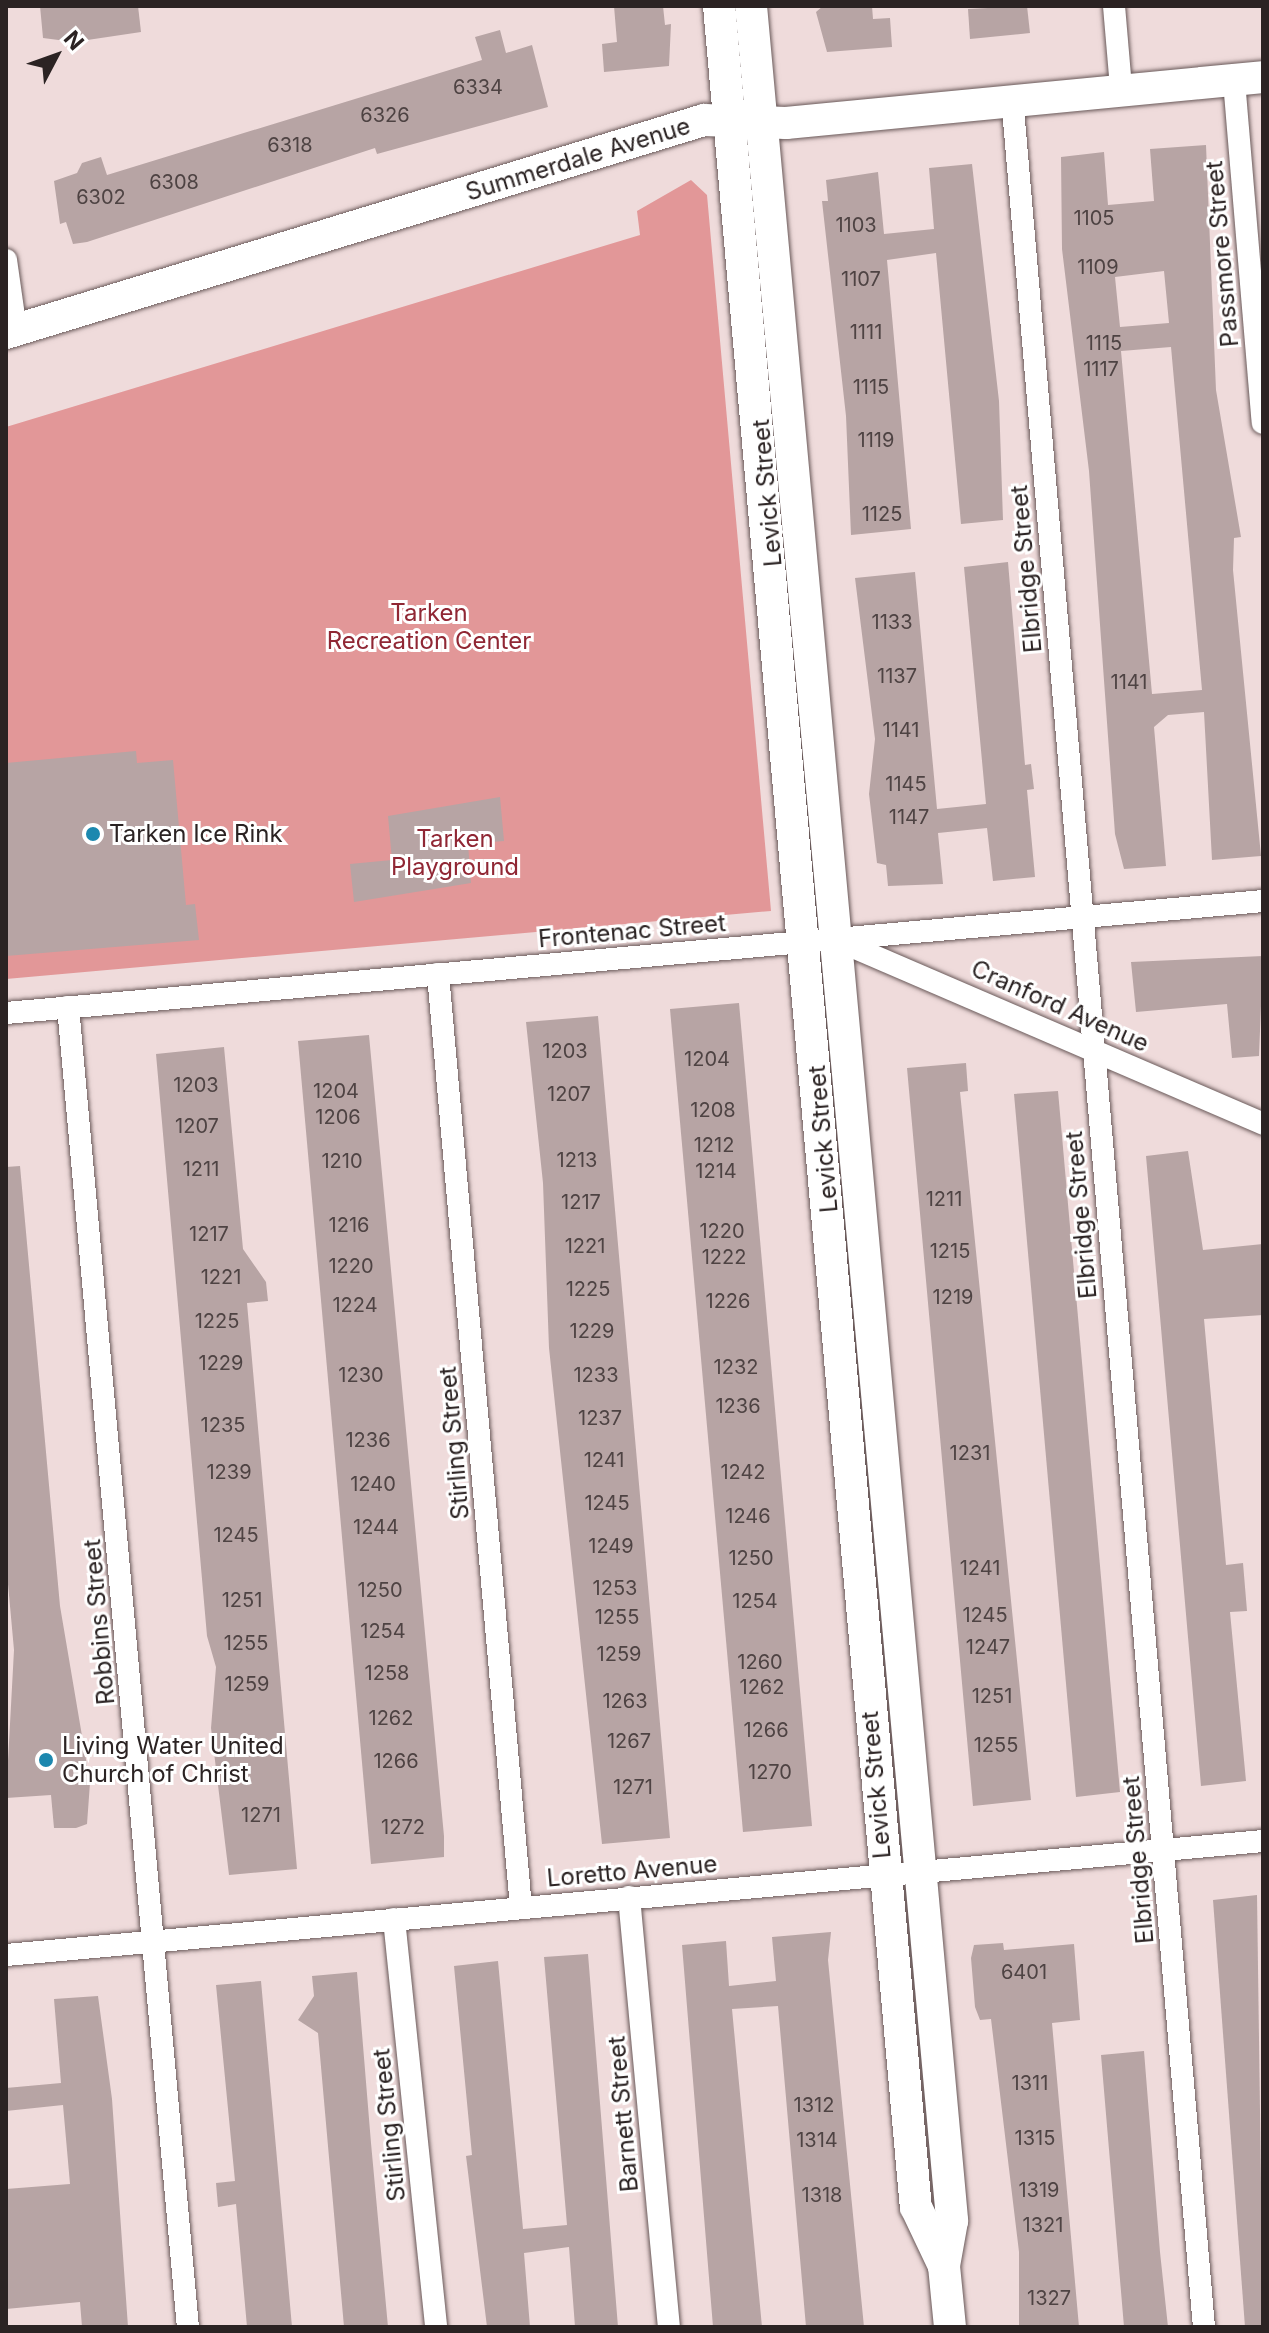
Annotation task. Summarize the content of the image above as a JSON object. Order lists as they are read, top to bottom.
{
  "streets": {
    "main road": ["Summerdale Avenue", "Levick Street"],
    "street": [
      "Passmore Street",
      "Elbridge Street",
      "Frontenac Street",
      "Cranford Avenue",
      "Stirling Street",
      "Robbins Street",
      "Loretto Avenue",
      "Barnett Street"
    ]
  },
  "crossings": [
    ["Summerdale Avenue", "Passmore Street"],
    ["Summerdale Avenue", "Levick Street"],
    ["Summerdale Avenue", "Elbridge Street"],
    ["Levick Street", "Frontenac Street"],
    ["Levick Street", "Cranford Avenue"],
    ["Levick Street", "Loretto Avenue"],
    ["Elbridge Street", "Frontenac Street"],
    ["Elbridge Street", "Cranford Avenue"],
    ["Elbridge Street", "Loretto Avenue"],
    ["Frontenac Street", "Cranford Avenue"],
    ["Frontenac Street", "Stirling Street"],
    ["Frontenac Street", "Robbins Street"],
    ["Stirling Street", "Loretto Avenue"],
    ["Robbins Street", "Loretto Avenue"],
    ["Loretto Avenue", "Barnett Street"]
  ],
  "parks": ["Tarken Recreation Center", "Tarken Playground"],
  "places": ["Tarken Ice Rink", "Living Water United Church of Christ"],
  "house_numbers": [
    "6334",
    "6326",
    "6318",
    "6308",
    "6302",
    "1105",
    "1103",
    "1109",
    "1107",
    "1111",
    "1115",
    "1117",
    "1115",
    "1119",
    "1125",
    "1133",
    "1137",
    "1141",
    "1141",
    "1145",
    "1147",
    "1203",
    "1204",
    "1203",
    "1204",
    "1207",
    "1208",
    "1206",
    "1207",
    "1212",
    "1213",
    "1210",
    "1211",
    "1214",
    "1211",
    "1217",
    "1216",
    "1220",
    "1217",
    "1221",
    "1215",
    "1222",
    "1220",
    "1221",
    "1225",
    "1219",
    "1226",
    "1224",
    "1225",
    "1229",
    "1229",
    "1232",
    "1230",
    "1233",
    "1236",
    "1237",
    "1235",
    "1236",
    "1231",
    "1241",
    "1239",
    "1242",
    "1240",
    "1245",
    "1246",
    "1244",
    "1245",
    "1249",
    "1250",
    "1241",
    "1253",
    "1250",
    "1251",
    "1254",
    "1245",
    "1255",
    "1254",
    "1255",
    "1247",
    "1259",
    "1260",
    "1258",
    "1259",
    "1262",
    "1251",
    "1263",
    "1262",
    "1266",
    "1267",
    "1255",
    "1266",
    "1270",
    "1271",
    "1271",
    "1272",
    "6401",
    "1311",
    "1312",
    "1315",
    "1314",
    "1319",
    "1318",
    "1321",
    "1327"
  ],
  "north": "top right"
}
